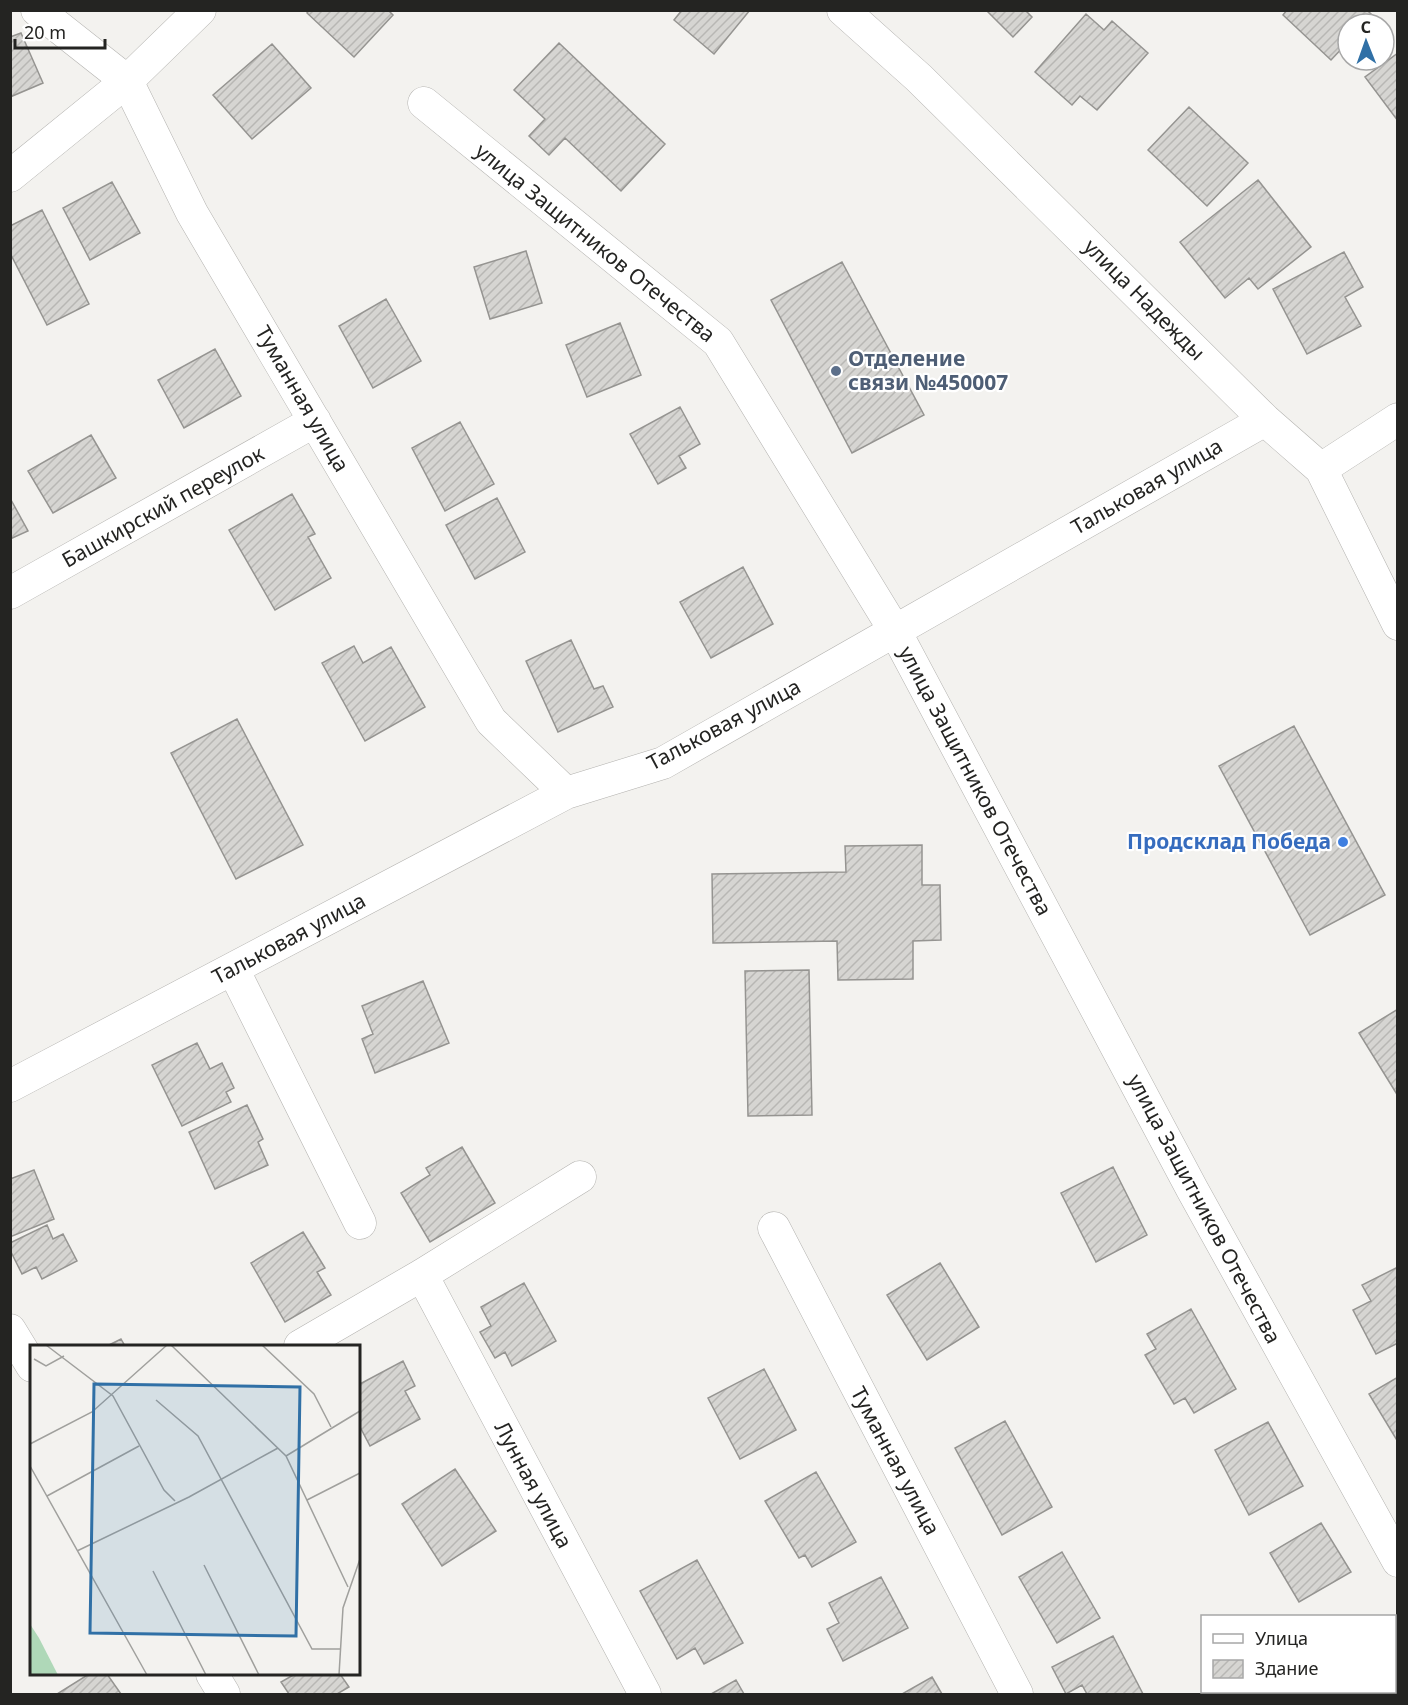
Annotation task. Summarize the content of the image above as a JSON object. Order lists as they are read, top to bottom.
{
  "streets": {
    "street": [
      "улица Защитников Отечества",
      "улица Надежды",
      "Туманная улица",
      "Тальковая улица",
      "Башкирский переулок",
      "Лунная улица"
    ]
  },
  "crossings": [
    ["улица Защитников Отечества", "Тальковая улица"],
    ["улица Надежды", "Тальковая улица"],
    ["Туманная улица", "Тальковая улица"],
    ["Туманная улица", "Башкирский переулок"]
  ],
  "places": ["Отделение связи №450007", "Продсклад Победа"],
  "legend": ["Улица", "Здание"],
  "scale_bar": "20 m",
  "north": "top"
}
